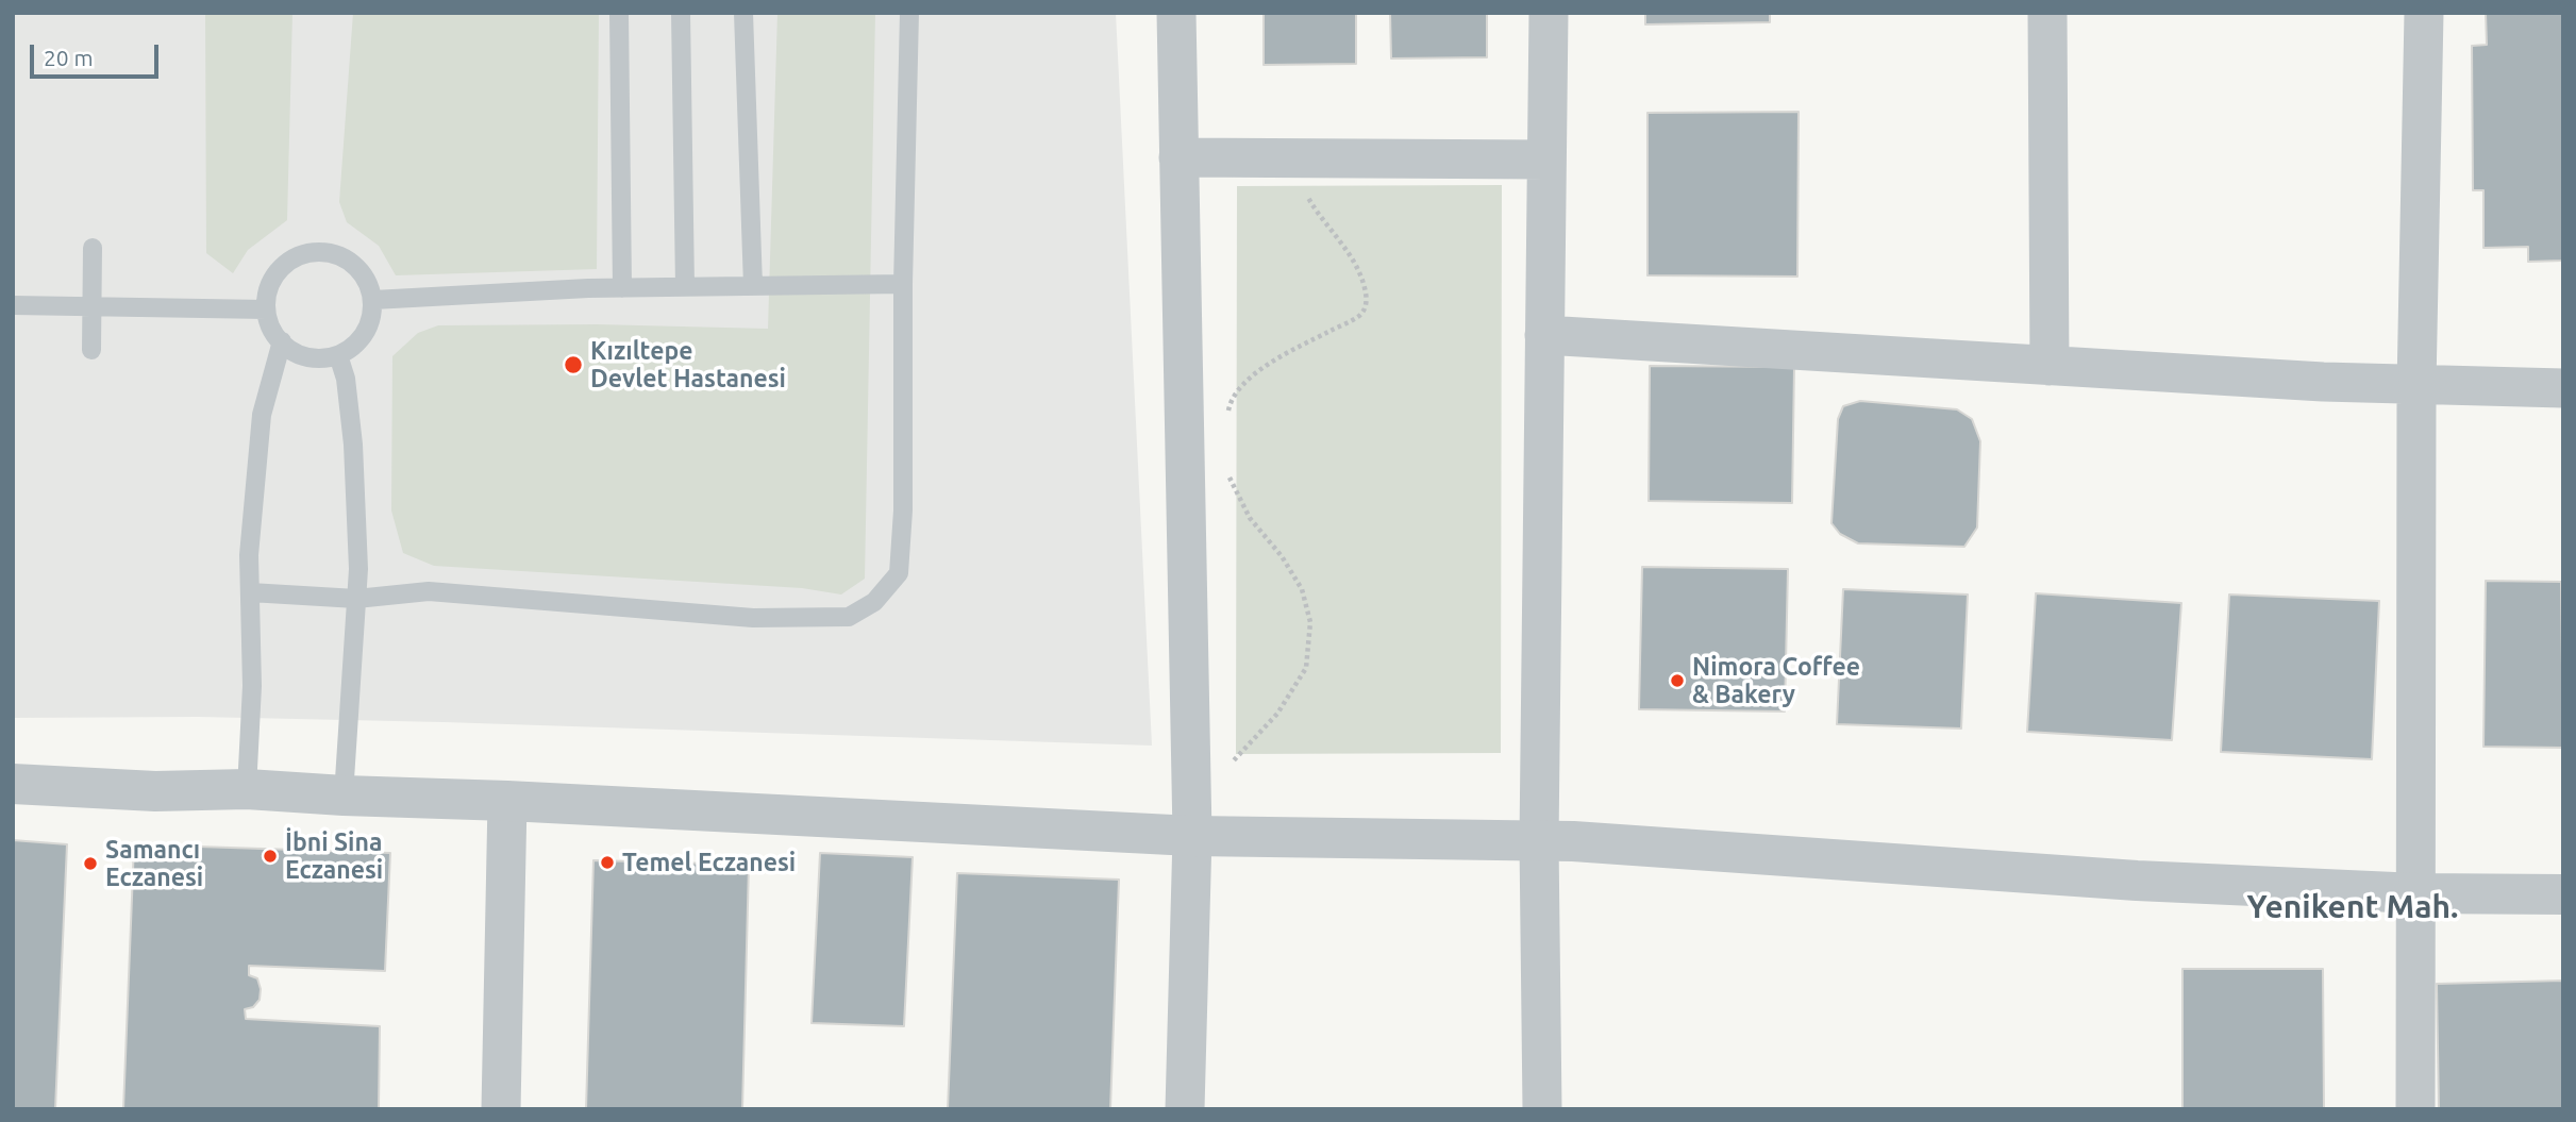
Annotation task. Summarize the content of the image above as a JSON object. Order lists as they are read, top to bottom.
{
  "districts": ["Yenikent Mah."],
  "places": [
    "Kızıltepe Devlet Hastanesi",
    "Nimora Coffee & Bakery",
    "İbni Sina Eczanesi",
    "Temel Eczanesi",
    "Samancı Eczanesi"
  ],
  "scale_bar": "20 m"
}
